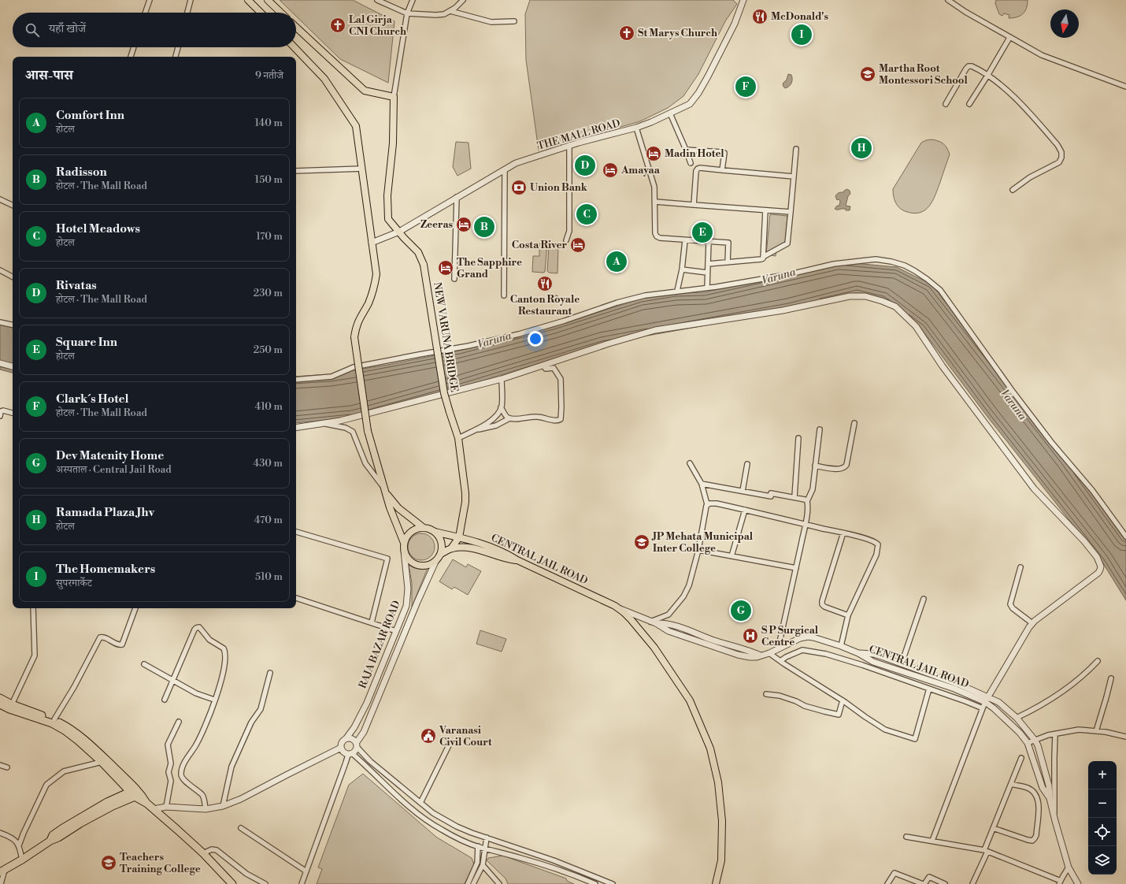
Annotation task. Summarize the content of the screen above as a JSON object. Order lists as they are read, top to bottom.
{
  "streets": {
    "main road": ["NEW VARUNA BRIDGE", "CENTRAL JAIL ROAD"],
    "street": ["THE MALL ROAD", "RAJA BAZAR ROAD"]
  },
  "crossings": [
    ["THE MALL ROAD", "NEW VARUNA BRIDGE"],
    ["NEW VARUNA BRIDGE", "CENTRAL JAIL ROAD"],
    ["CENTRAL JAIL ROAD", "RAJA BAZAR ROAD"]
  ],
  "water": ["Varuna"],
  "places": {
    "restaurant": ["McDonald's", "Canton Royale Restaurant"],
    "church": ["Lal Girja CNI Church", "St Marys Church"],
    "school or university": ["Martha Root Montessori School", "JP Mehata Municipal Inter College", "Teachers Training College"],
    "hotel": [
      "Madin Hotel",
      "Amayaa",
      "Zeeras",
      "Costa River",
      "The Sapphire Grand"
    ],
    "bank": ["Union Bank"],
    "hospital": ["S P Surgical Centre"],
    "public building": ["Varanasi Civil Court"]
  },
  "north": "bottom",
  "page": {
    "search": "यहाँ खोजें",
    "pins": [
      "I",
      "F",
      "H",
      "D",
      "C",
      "B",
      "E",
      "A",
      "G"
    ],
    "heading": ["आस-पास", "9 नतीजे"],
    "list": [
      {
        "mark": "A",
        "name": "Comfort Inn",
        "note": "होटल",
        "value": "140 m"
      },
      {
        "mark": "B",
        "name": "Radisson",
        "note": "होटल · The Mall Road",
        "value": "150 m"
      },
      {
        "mark": "C",
        "name": "Hotel Meadows",
        "note": "होटल",
        "value": "170 m"
      },
      {
        "mark": "D",
        "name": "Rivatas",
        "note": "होटल · The Mall Road",
        "value": "230 m"
      },
      {
        "mark": "E",
        "name": "Square Inn",
        "note": "होटल",
        "value": "250 m"
      },
      {
        "mark": "F",
        "name": "Clark´s Hotel",
        "note": "होटल · The Mall Road",
        "value": "410 m"
      },
      {
        "mark": "G",
        "name": "Dev Matenity Home",
        "note": "अस्पताल · Central Jail Road",
        "value": "430 m"
      },
      {
        "mark": "H",
        "name": "Ramada Plaza Jhv",
        "note": "होटल",
        "value": "470 m"
      },
      {
        "mark": "I",
        "name": "The Homemakers",
        "note": "सुपरमार्केट",
        "value": "510 m"
      }
    ],
    "map_buttons": ["+", "−"]
  }
}
